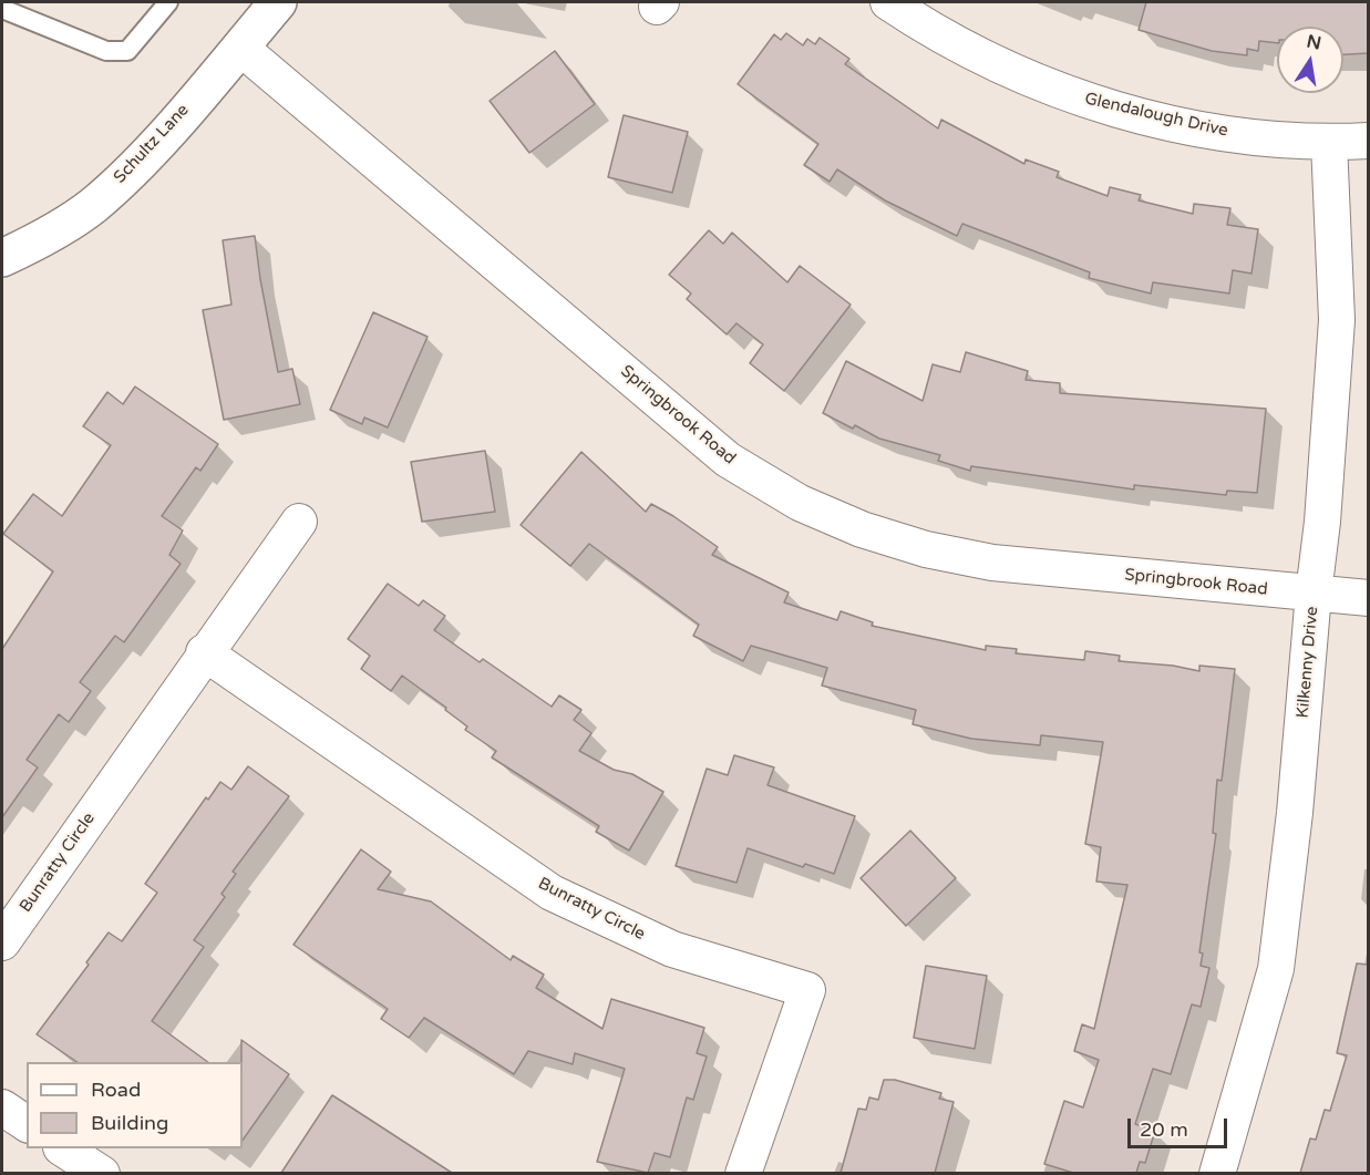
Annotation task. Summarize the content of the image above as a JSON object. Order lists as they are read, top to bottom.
{
  "streets": {
    "street": [
      "Glendalough Drive",
      "Schultz Lane",
      "Springbrook Road",
      "Kilkenny Drive",
      "Bunratty Circle"
    ]
  },
  "crossings": [
    ["Glendalough Drive", "Kilkenny Drive"],
    ["Schultz Lane", "Springbrook Road"],
    ["Springbrook Road", "Kilkenny Drive"]
  ],
  "legend": ["Road", "Building"],
  "scale_bar": "20 m",
  "north": "top"
}
